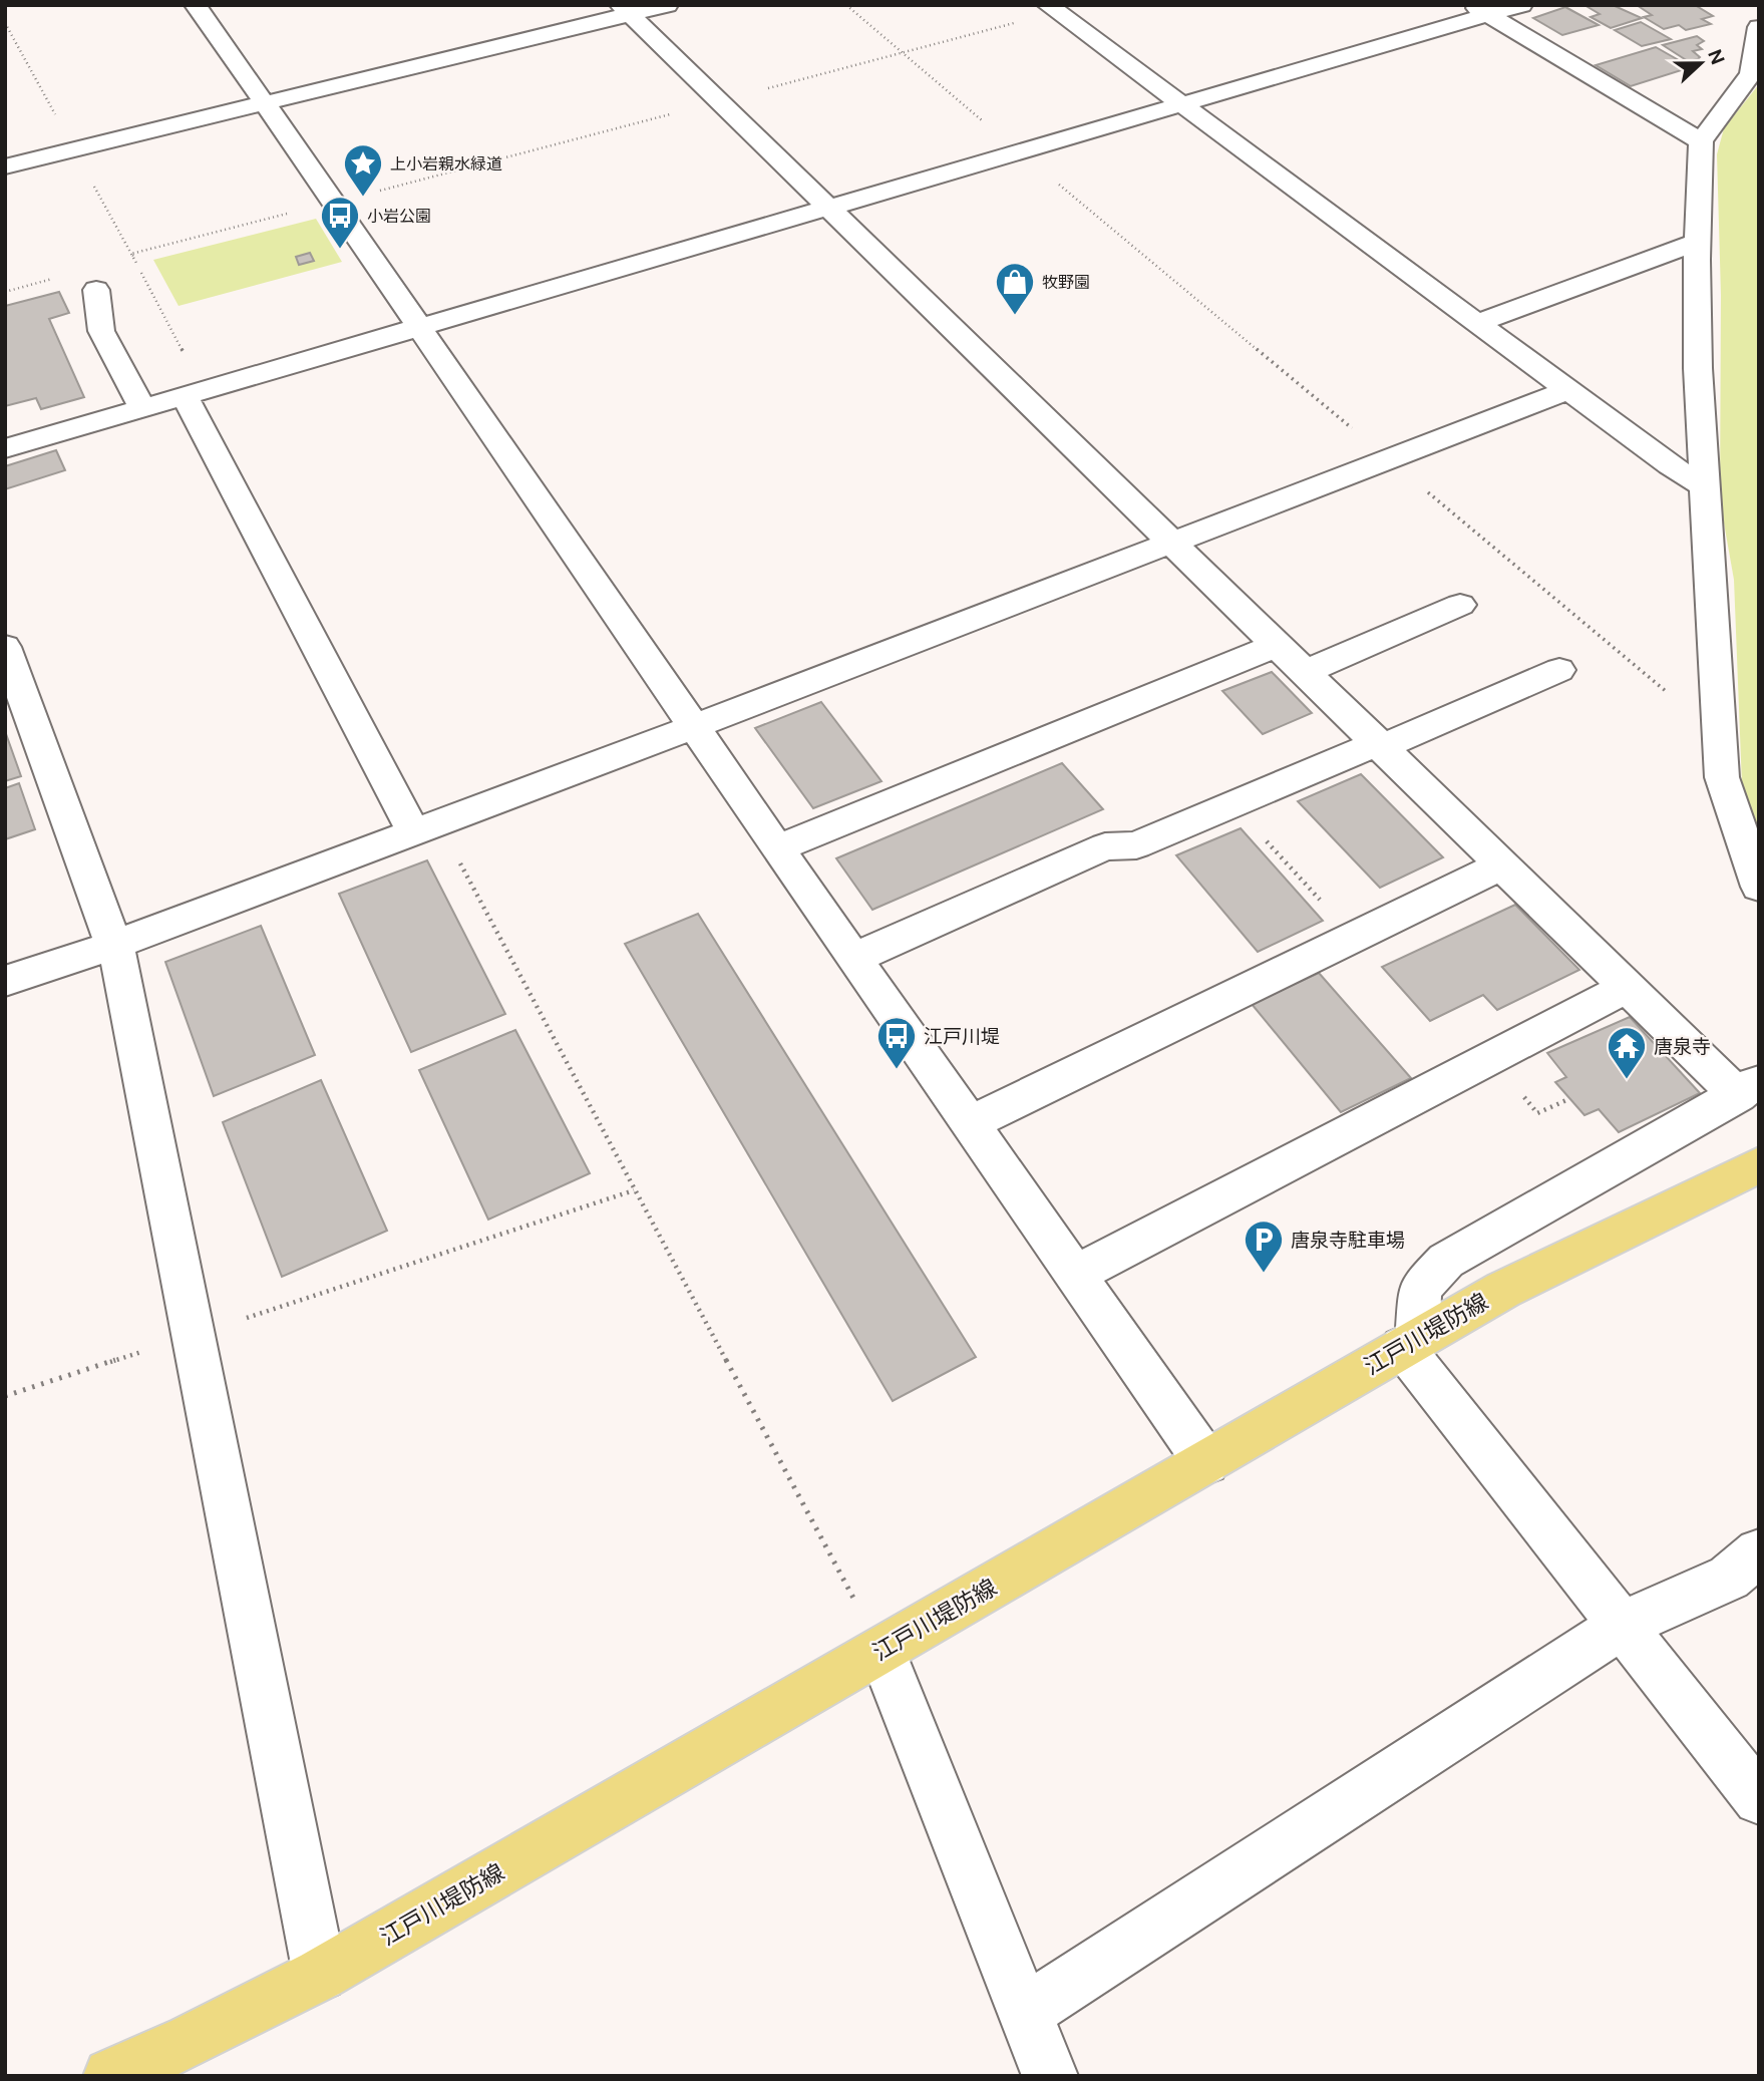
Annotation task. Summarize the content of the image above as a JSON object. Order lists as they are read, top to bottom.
{
  "streets": {
    "main road": ["江戸川堤防線"]
  },
  "places": {
    "place": ["上小岩親水緑道"],
    "bus stop": ["小岩公園", "江戸川堤"],
    "shop": ["牧野園"],
    "temple": ["唐泉寺"],
    "parking": ["唐泉寺駐車場"]
  },
  "north": "right"
}
